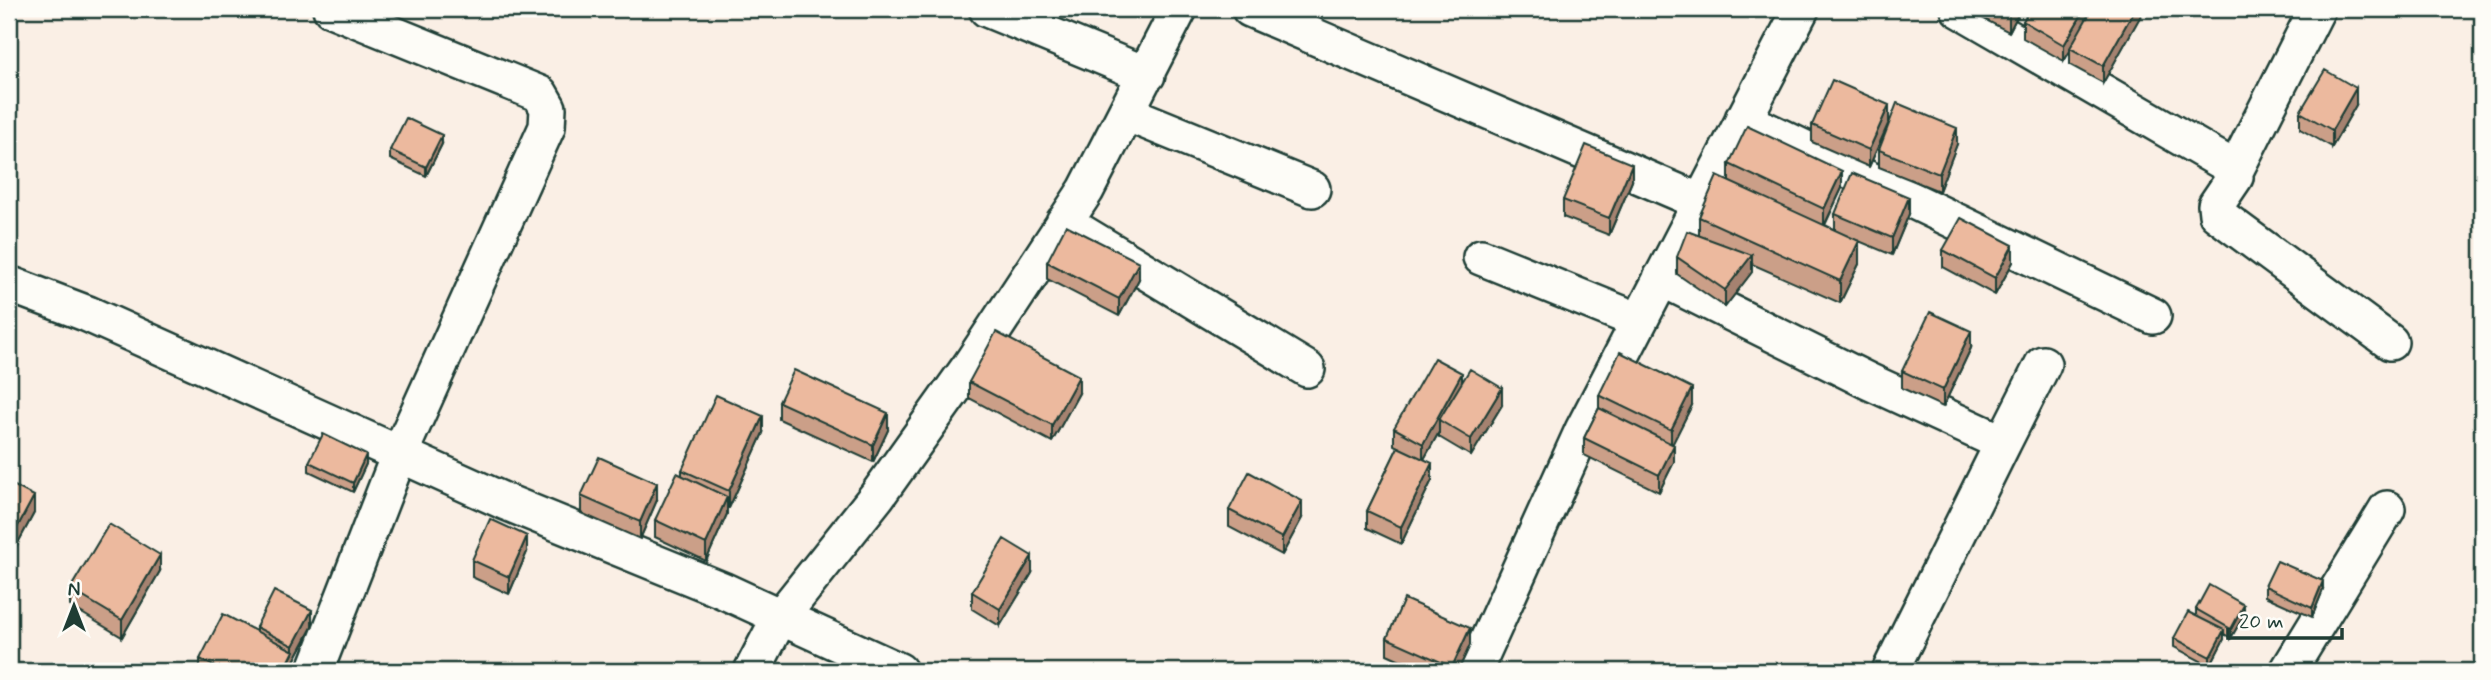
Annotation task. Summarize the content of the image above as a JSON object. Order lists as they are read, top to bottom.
{
  "scale_bar": "20 m",
  "north": "top"
}
